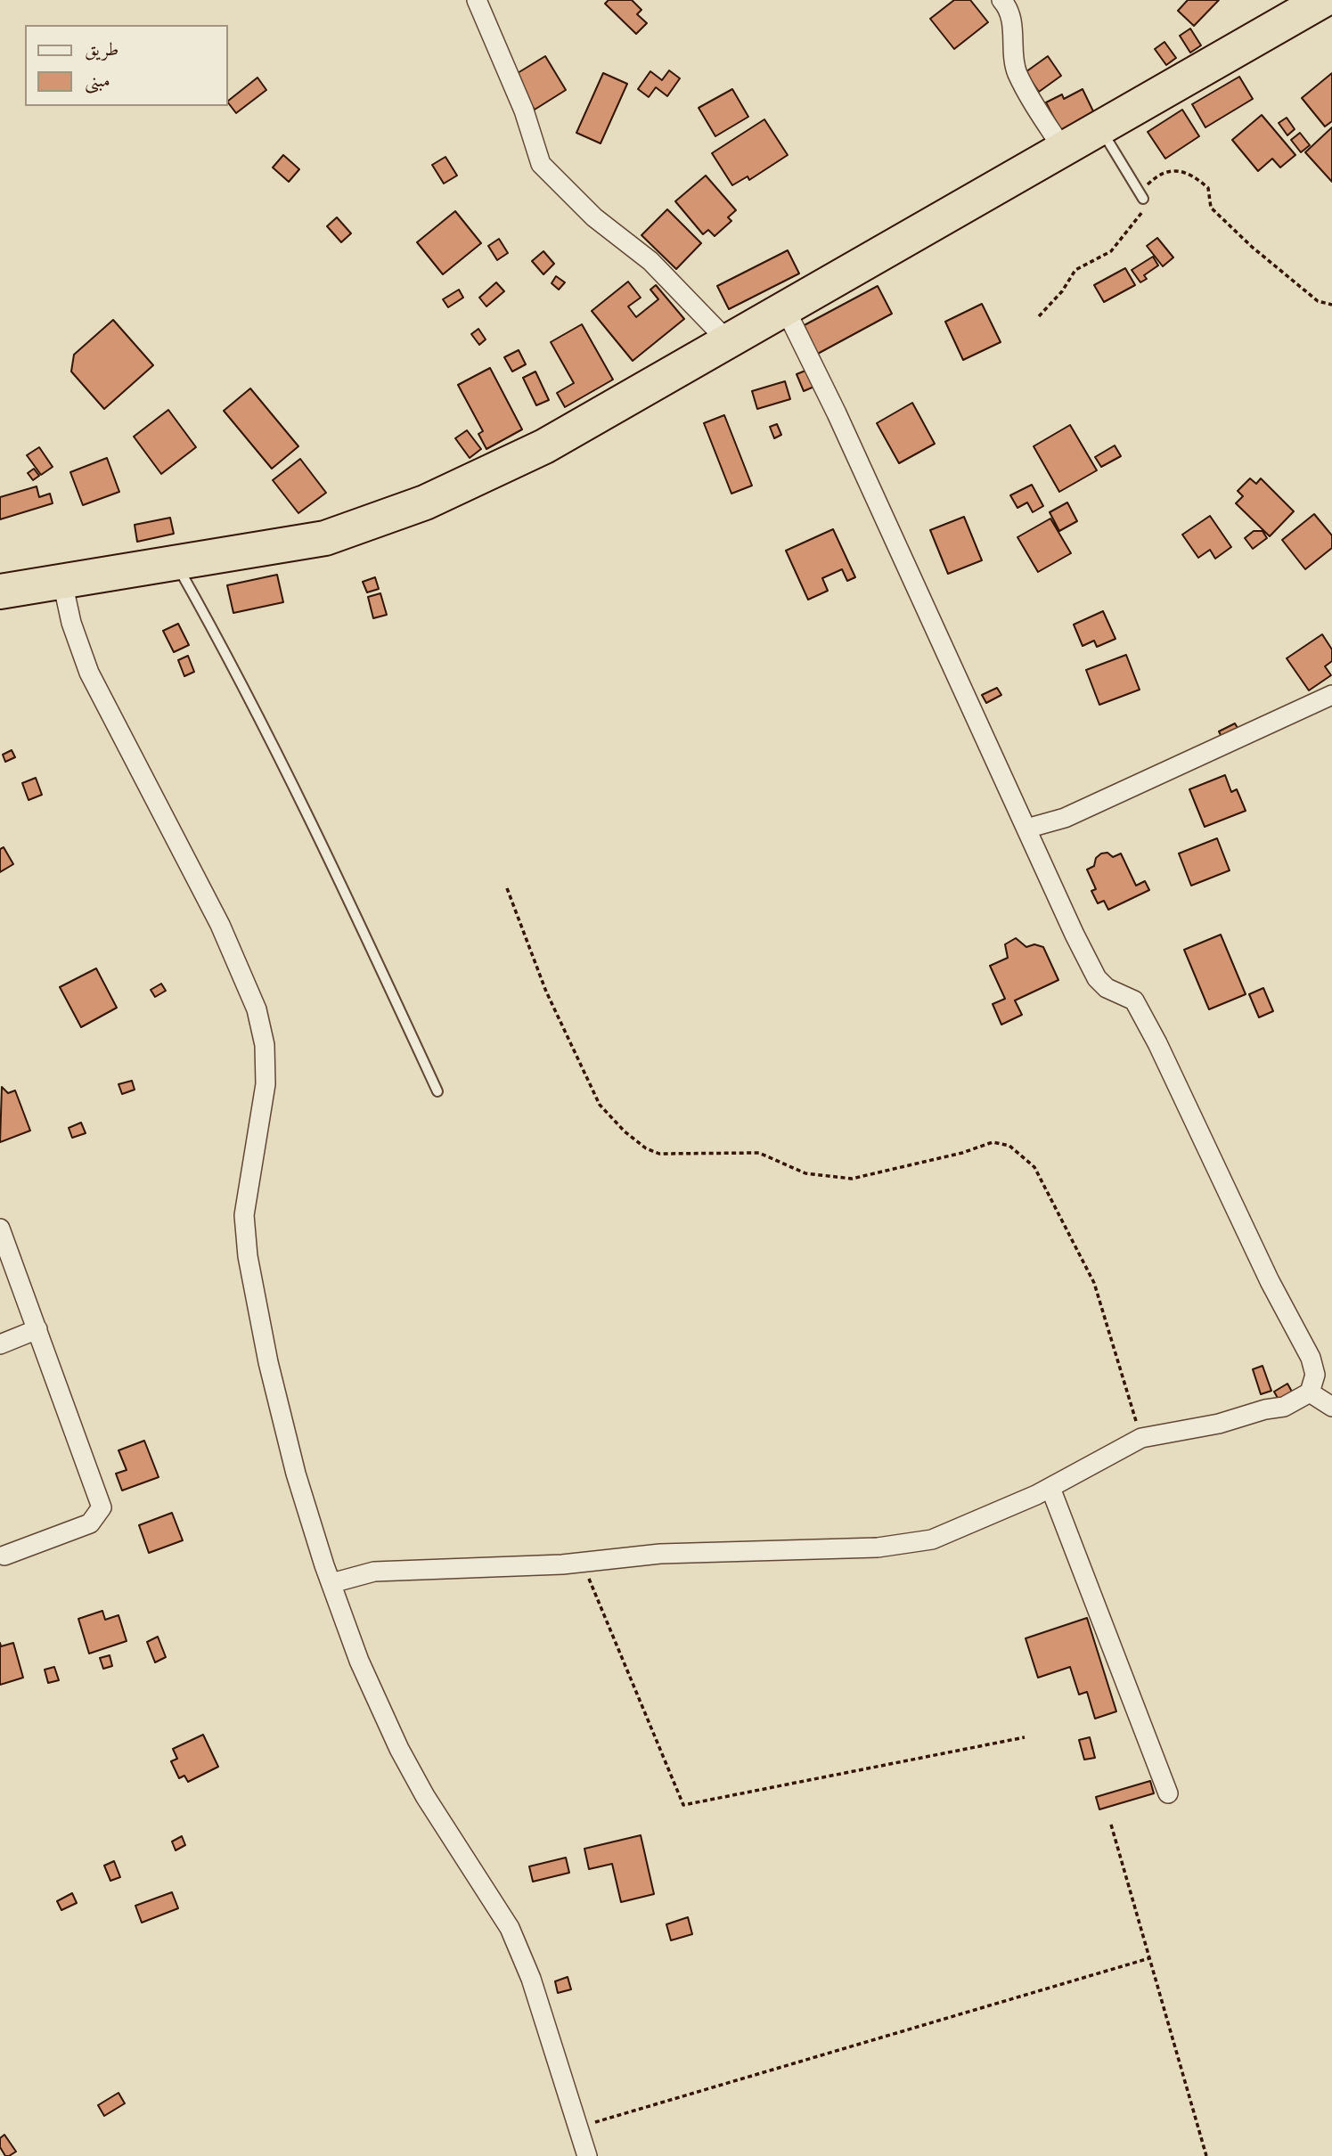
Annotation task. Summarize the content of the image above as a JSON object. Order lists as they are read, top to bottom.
{
  "legend": ["طريق", "مبنى"]
}
